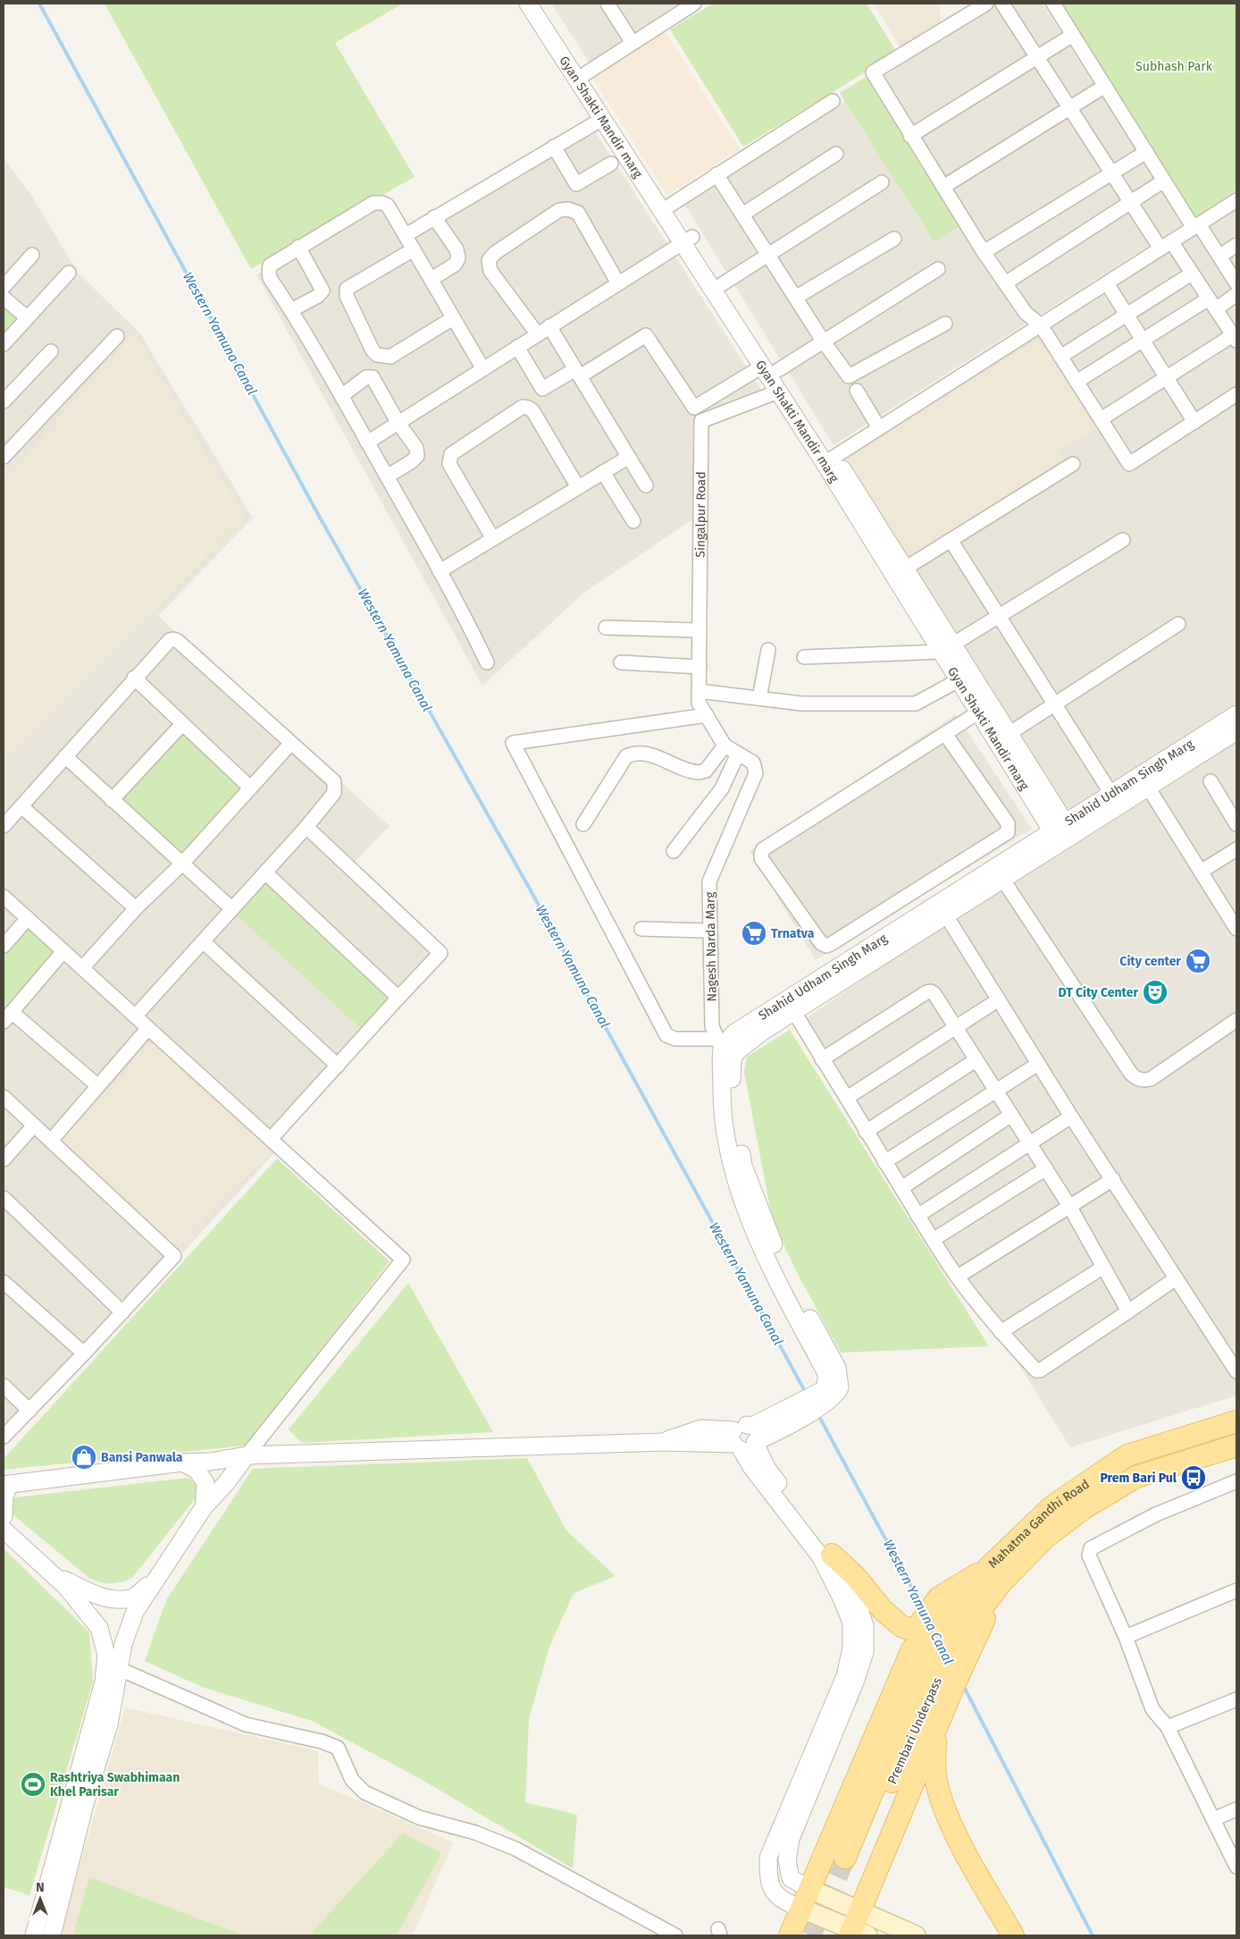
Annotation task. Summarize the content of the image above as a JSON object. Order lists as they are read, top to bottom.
{
  "streets": {
    "main road": ["Mahatma Gandhi Road", "Prembari Underpass"],
    "street": [
      "Gyan Shakti Mandir marg",
      "Singalpur Road",
      "Shahid Udham Singh Marg",
      "Nagesh Narda Marg"
    ]
  },
  "crossings": [
    ["Gyan Shakti Mandir marg", "Singalpur Road"],
    ["Gyan Shakti Mandir marg", "Shahid Udham Singh Marg"],
    ["Singalpur Road", "Nagesh Narda Marg"],
    ["Shahid Udham Singh Marg", "Nagesh Narda Marg"],
    ["Mahatma Gandhi Road", "Prembari Underpass"]
  ],
  "water": ["Western Yamuna Canal"],
  "parks": ["Subhash Park"],
  "places": {
    "supermarket": ["Trnatva", "City center"],
    "theatre": ["DT City Center"],
    "shop": ["Bansi Panwala"],
    "bus stop": ["Prem Bari Pul"],
    "sports": ["Rashtriya Swabhimaan Khel Parisar"]
  },
  "north": "top"
}
